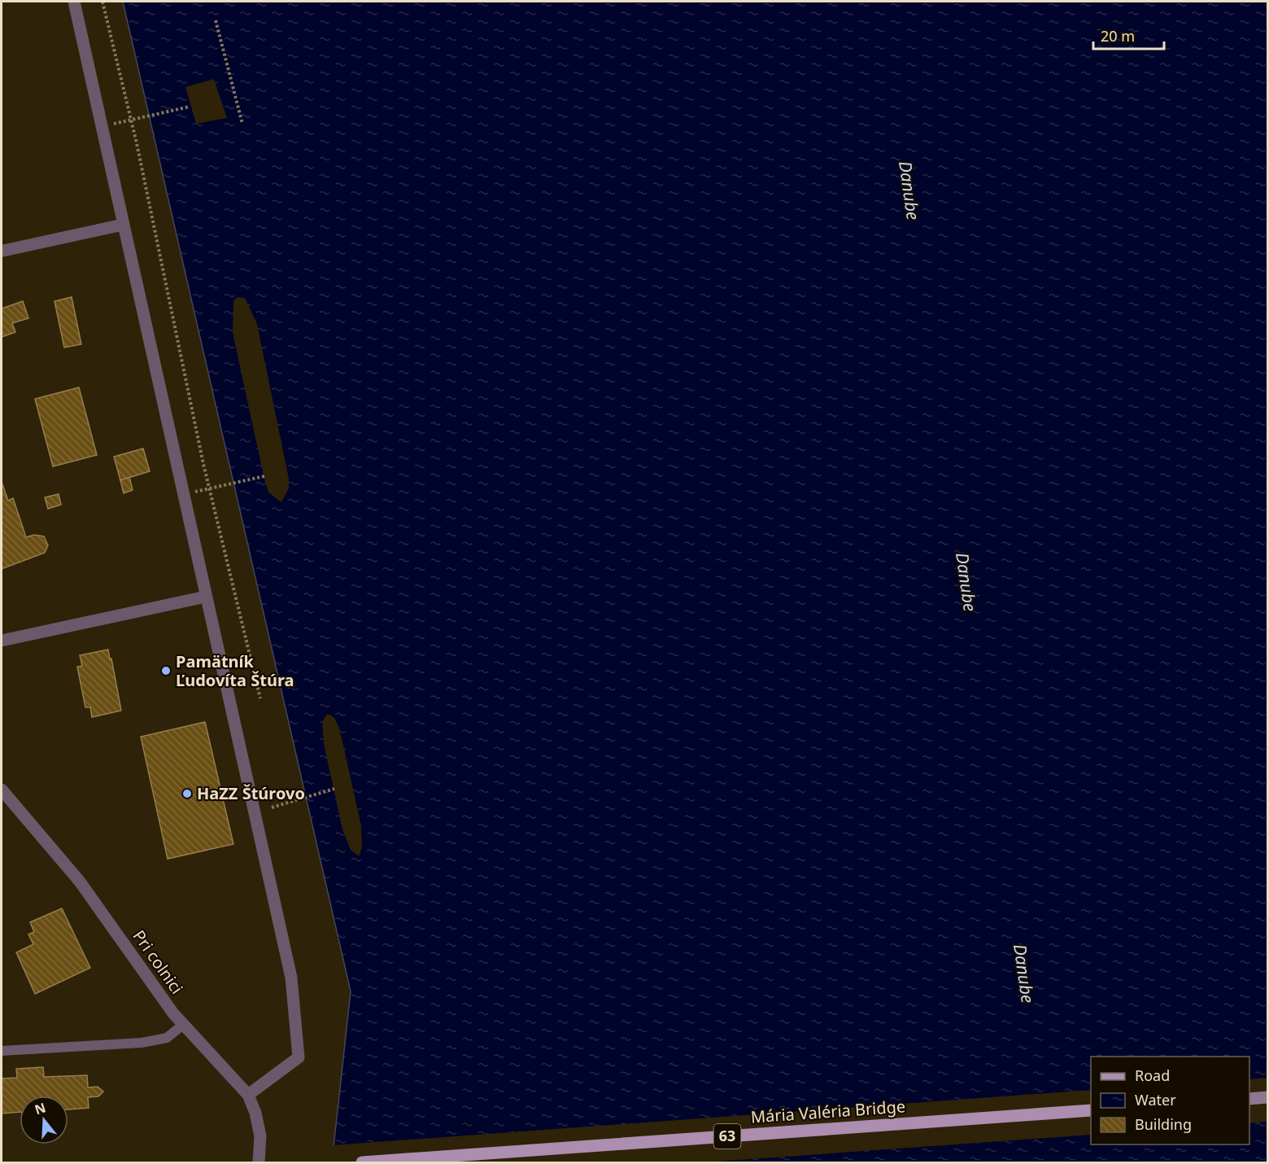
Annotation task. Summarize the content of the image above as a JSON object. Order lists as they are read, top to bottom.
{
  "streets": {
    "main road": ["Mária Valéria Bridge", "63"],
    "street": ["Pri colnici"]
  },
  "water": ["Danube"],
  "places": ["Pamätník Ľudovíta Štúra", "HaZZ Štúrovo"],
  "legend": ["Road", "Water", "Building"],
  "scale_bar": "20 m",
  "north": "top"
}
